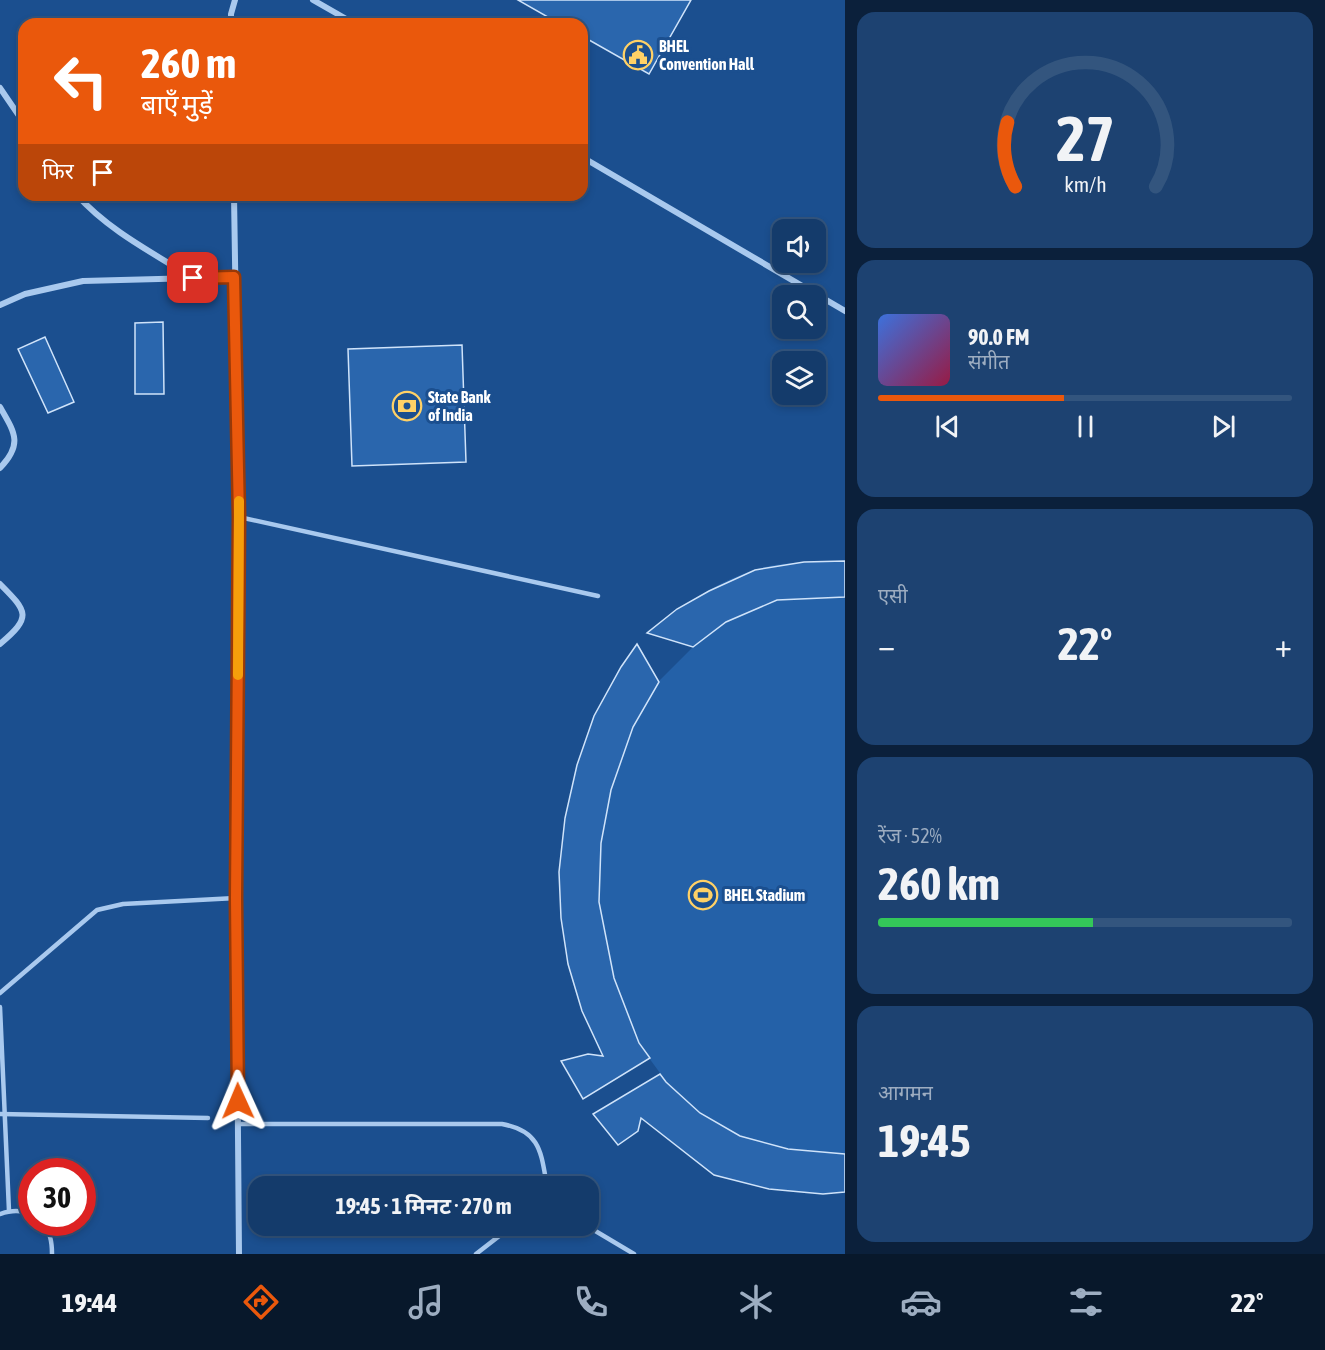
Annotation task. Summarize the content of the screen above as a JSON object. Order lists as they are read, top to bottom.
{
  "places": {
    "public building": ["BHEL Convention Hall"],
    "bank": ["State Bank of India"],
    "sports": ["BHEL Stadium"]
  },
  "page": {
    "turn": ["260 m", "बाएँ मुड़ें"],
    "then": "फिर",
    "song": ["90.0 FM", "संगीत"],
    "tile": [
      "एसी",
      ["रेंज · 52%", "260 km"],
      ["आगमन", "19:45"]
    ],
    "heat": ["−", "22°", "+"],
    "limit": "30",
    "trip": "19:45 · 1 मिनट · 270 m",
    "tabs": ["19:44", "22°"],
    "gauge": ["27", "km/h"]
  }
}
